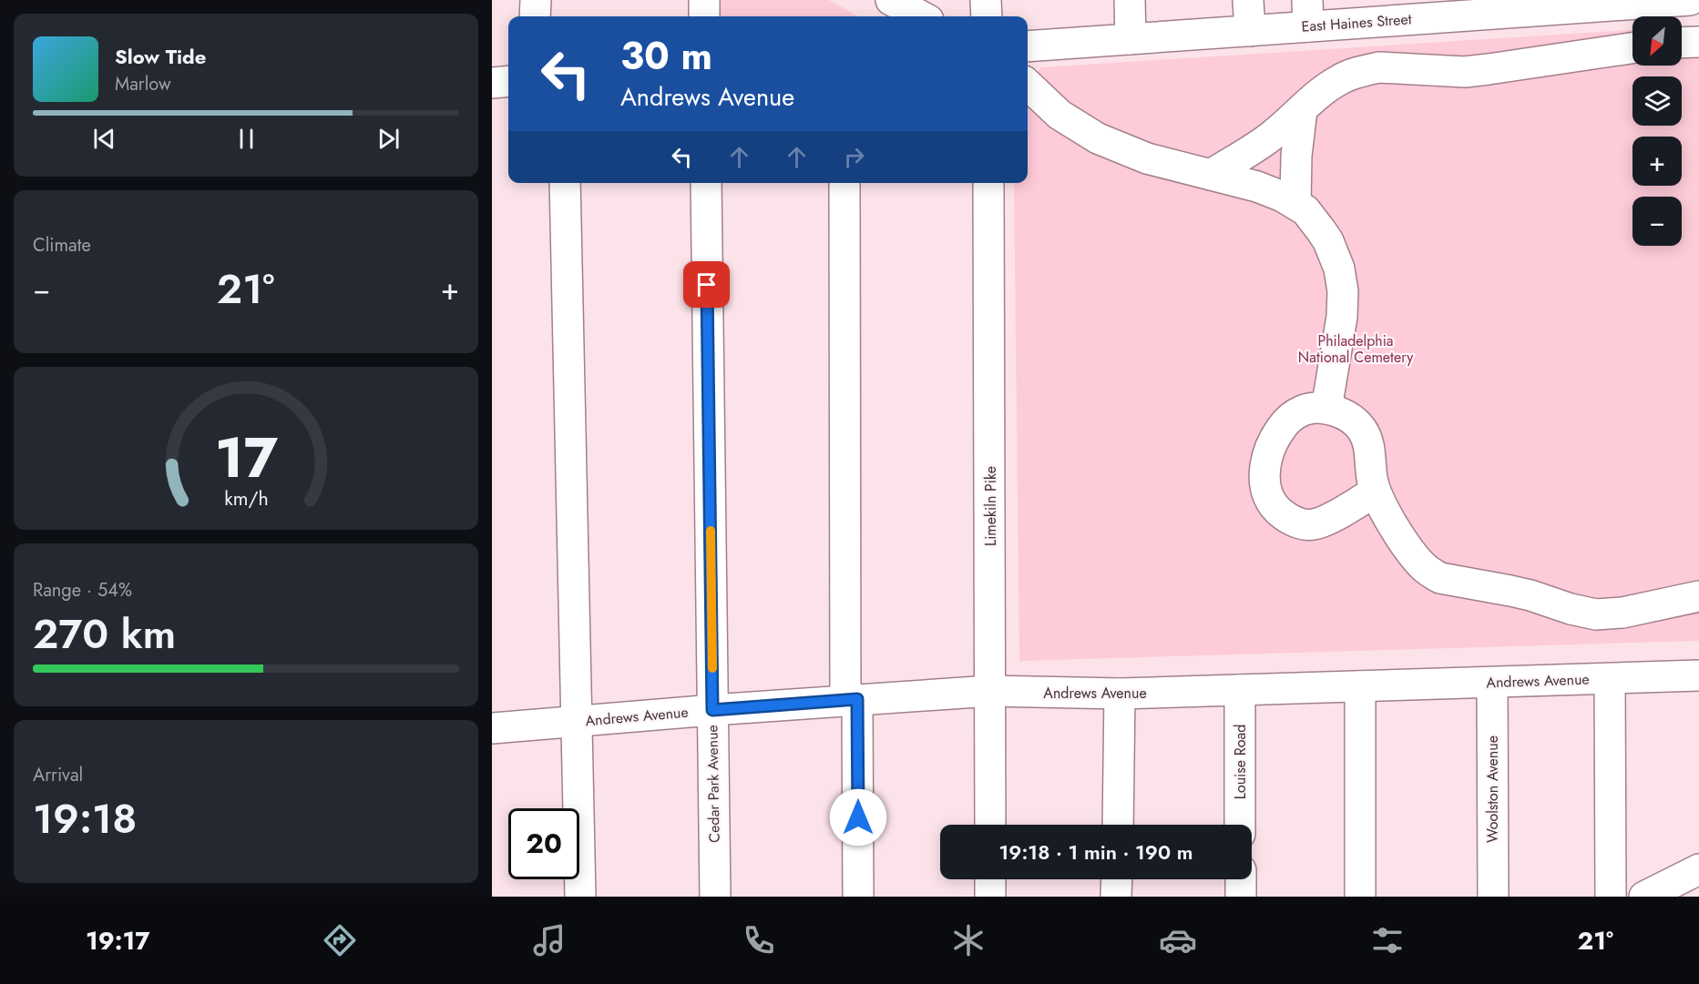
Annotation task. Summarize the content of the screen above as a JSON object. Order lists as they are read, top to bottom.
{
  "streets": {
    "street": [
      "East Haines Street",
      "Limekiln Pike",
      "Andrews Avenue",
      "Louise Road",
      "Cedar Park Avenue",
      "Woolston Avenue"
    ]
  },
  "crossings": [
    ["Limekiln Pike", "Andrews Avenue"],
    ["Andrews Avenue", "Louise Road"],
    ["Andrews Avenue", "Cedar Park Avenue"],
    ["Andrews Avenue", "Woolston Avenue"]
  ],
  "parks": ["Philadelphia National Cemetery"],
  "north": "bottom left",
  "page": {
    "map_buttons": ["+", "−"],
    "turn": ["30 m", "Andrews Avenue"],
    "song": ["Slow Tide", "Marlow"],
    "tile": [
      "Climate",
      ["Range · 54%", "270 km"],
      ["Arrival", "19:18"]
    ],
    "heat": ["−", "21°", "+"],
    "limit": "20",
    "trip": "19:18 · 1 min · 190 m",
    "tabs": ["19:17", "21°"],
    "gauge": ["17", "km/h"]
  }
}
